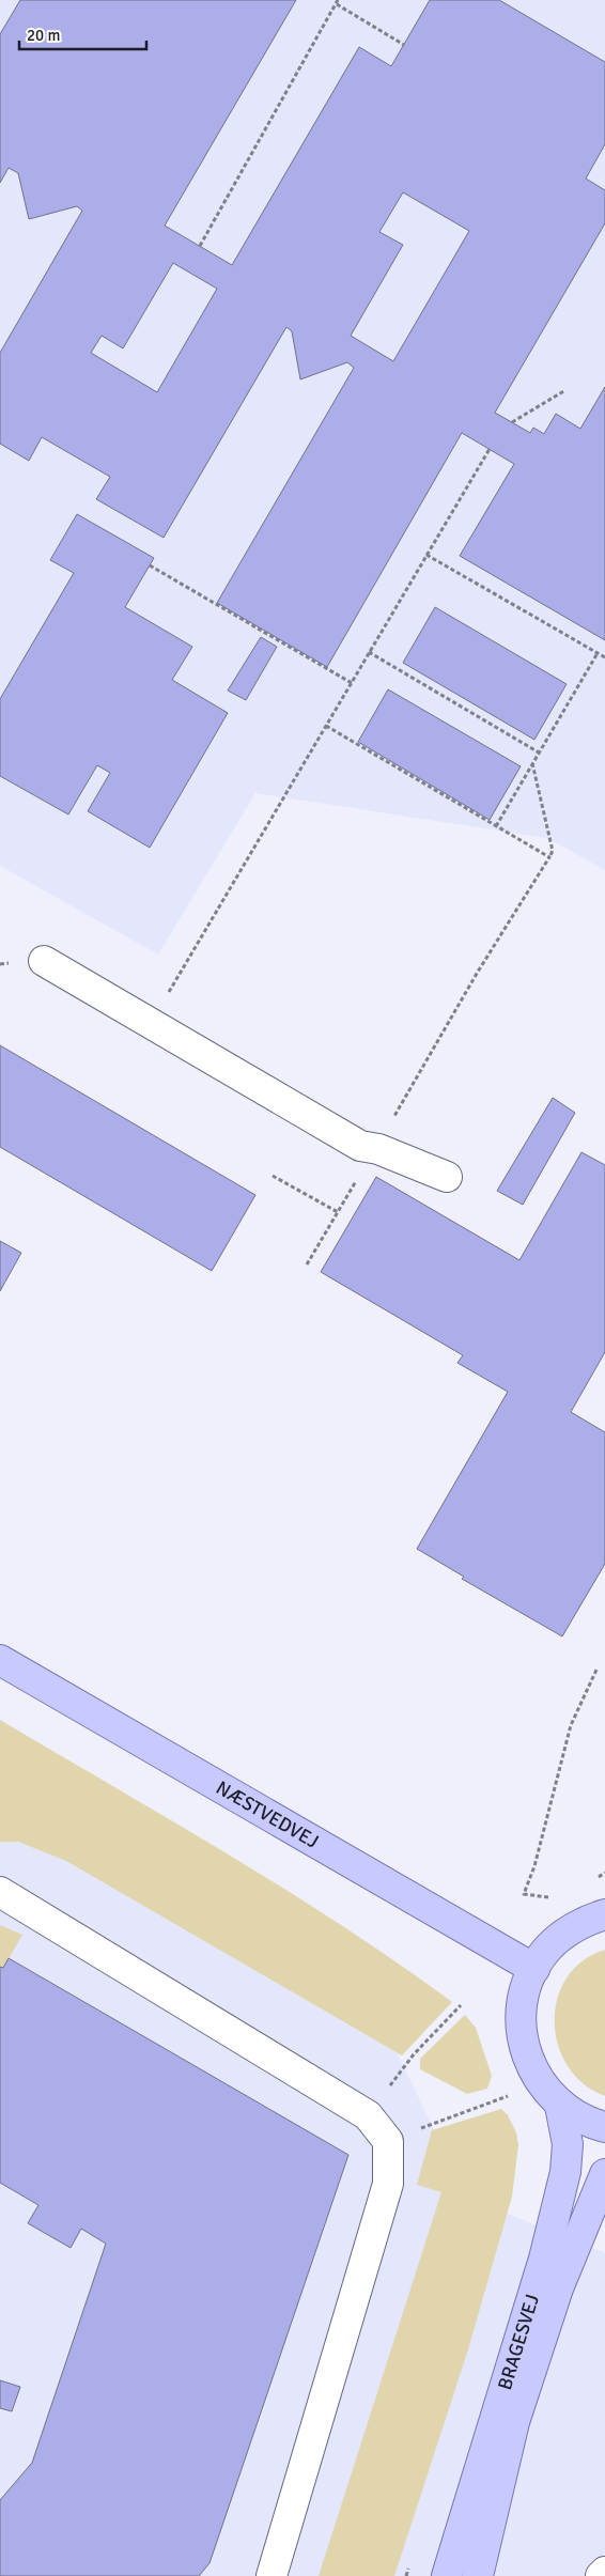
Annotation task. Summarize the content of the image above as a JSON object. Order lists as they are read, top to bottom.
{
  "streets": {
    "main road": ["NÆSTVEDVEJ", "BRAGESVEJ"]
  },
  "scale_bar": "20 m"
}
